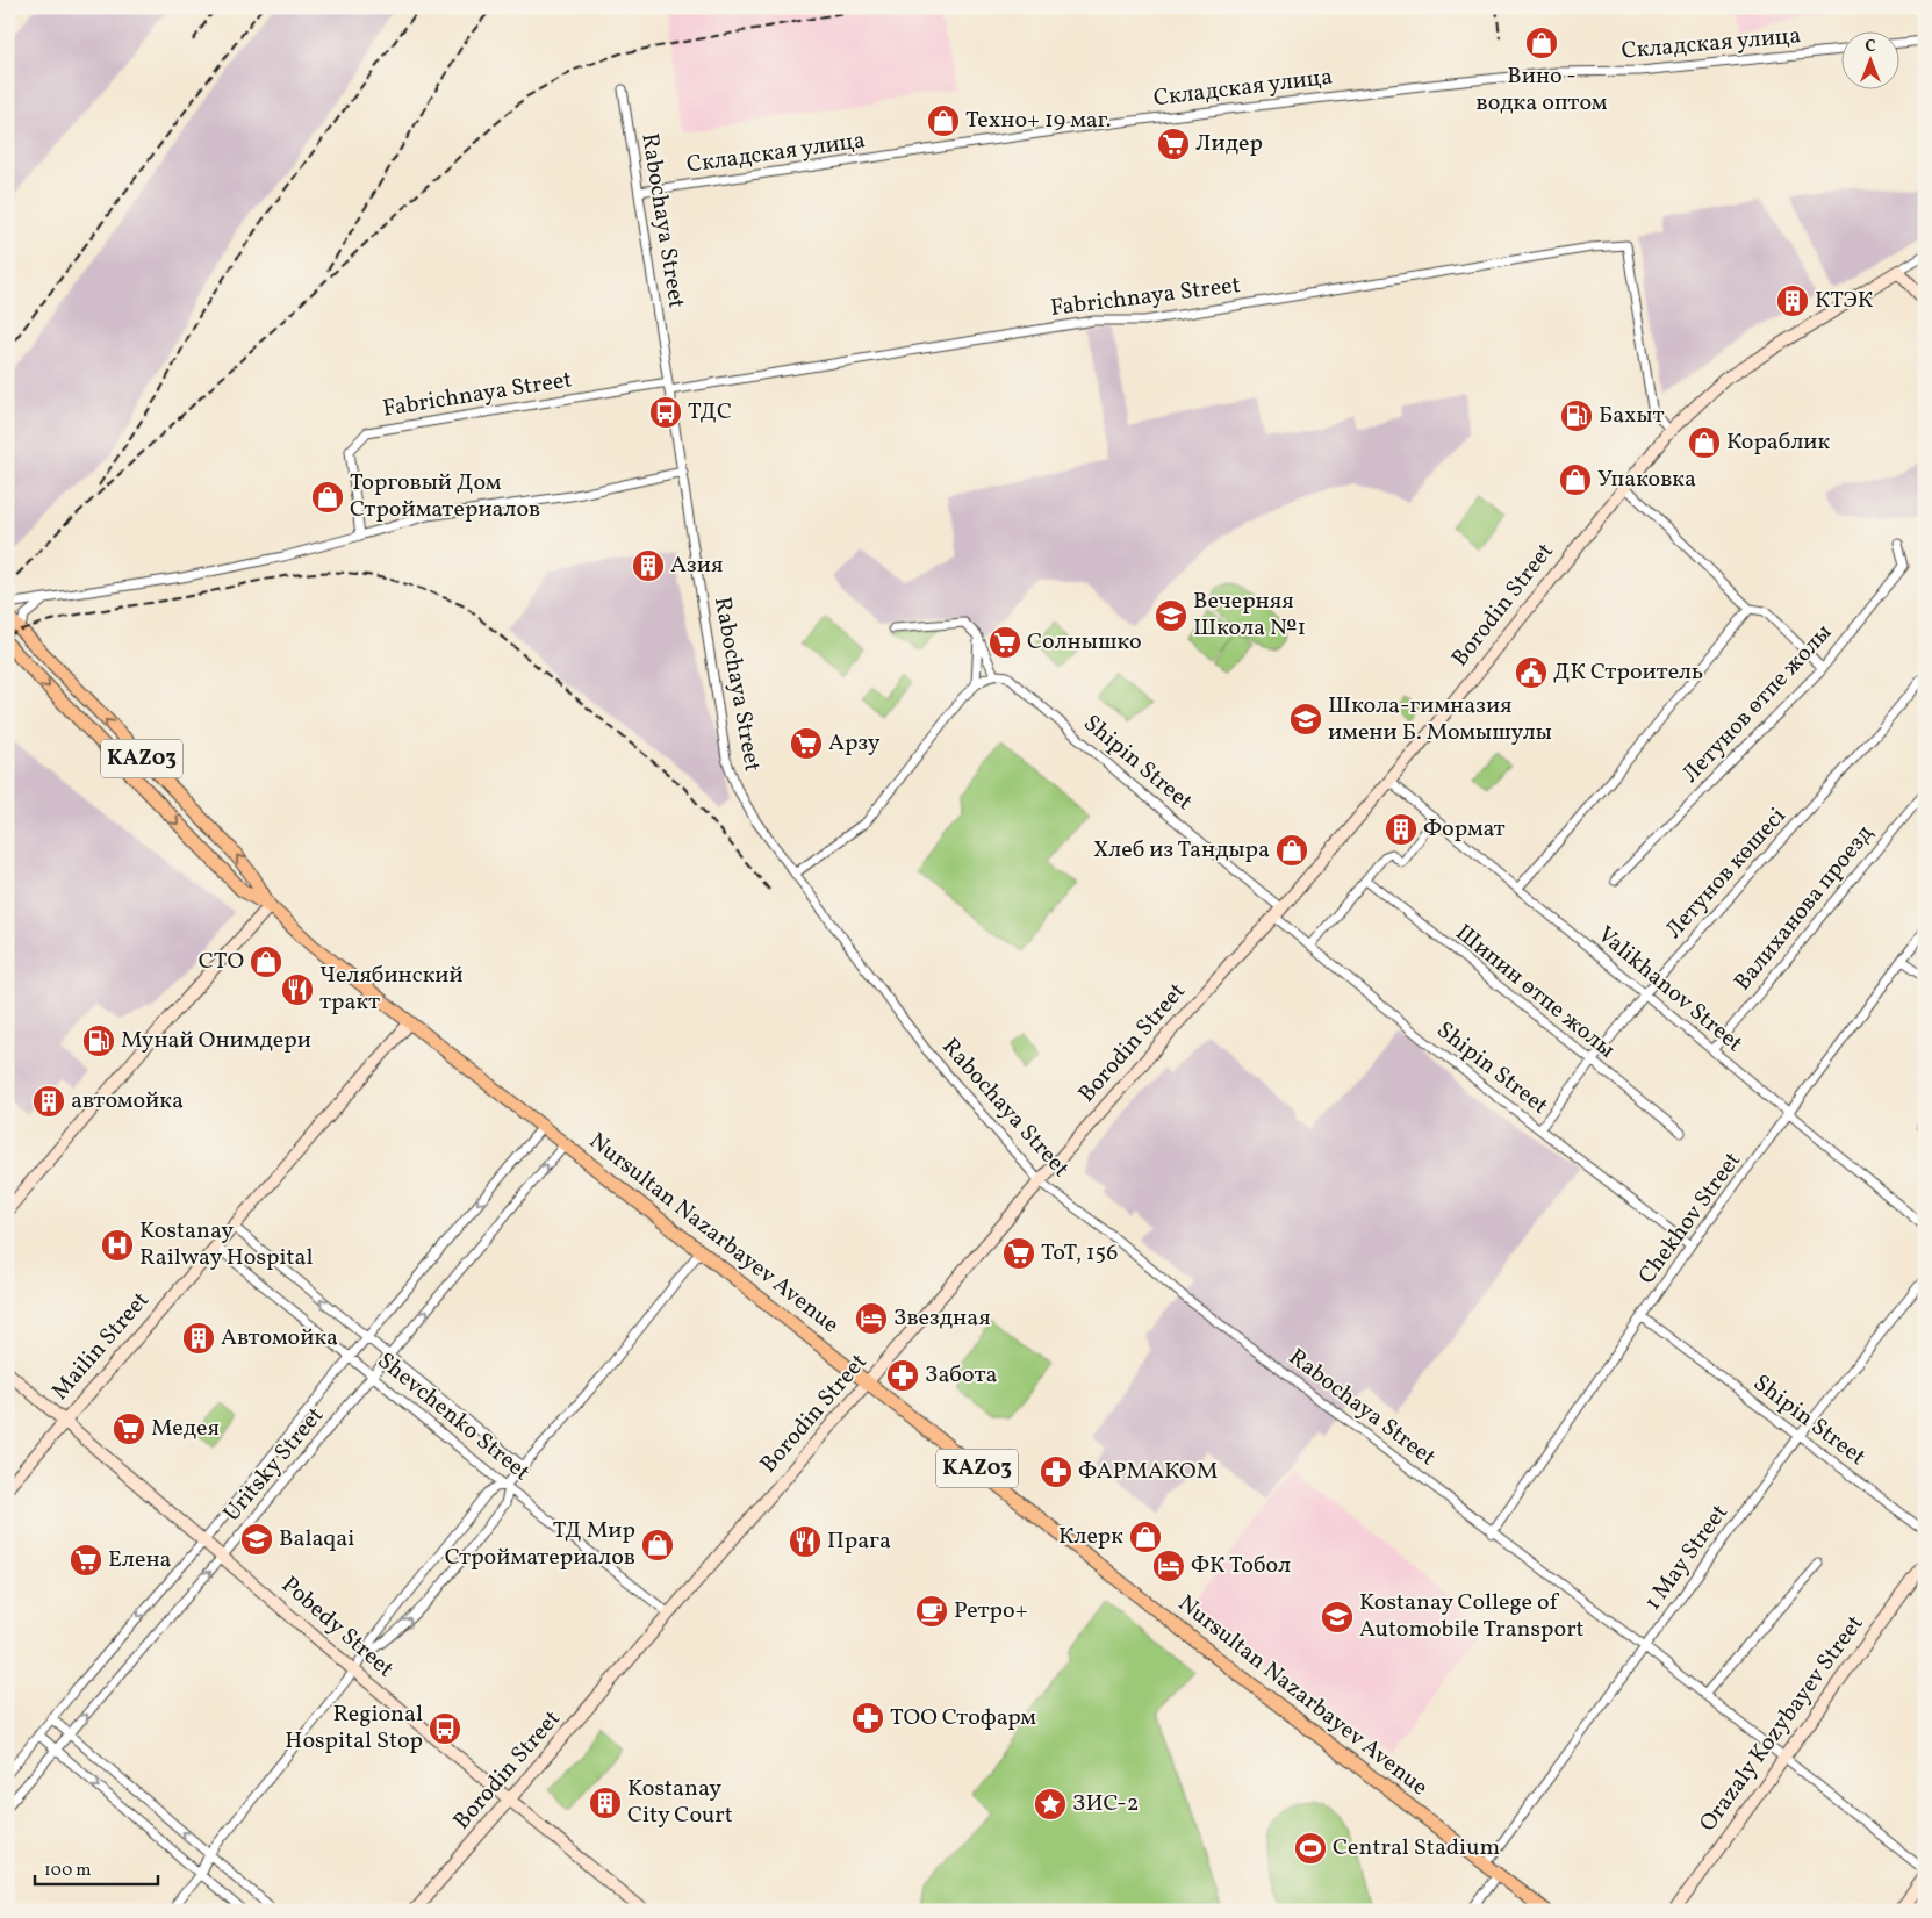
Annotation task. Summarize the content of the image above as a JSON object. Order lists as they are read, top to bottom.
{
  "streets": {
    "main road": ["KАZ03", "Nursultan Nazarbayev Avenue"],
    "street": [
      "Складская улица",
      "Rabochaya Street",
      "Fabrichnaya Street",
      "Borodin Street",
      "Летунов өтпе жолы",
      "Shipin Street",
      "Летунов көшесі",
      "Валиханова проезд",
      "Valikhanov Street",
      "Шипин өтпе жолы",
      "Chekhov Street",
      "Mailin Street",
      "Shevchenko Street",
      "Uritsky Street",
      "1 May Street",
      "Pobedy Street",
      "Orazaly Kozybayev Street"
    ]
  },
  "crossings": [
    ["Складская улица", "Rabochaya Street"],
    ["Rabochaya Street", "Fabrichnaya Street"],
    ["Rabochaya Street", "Borodin Street"],
    ["Rabochaya Street", "Chekhov Street"],
    ["Rabochaya Street", "1 May Street"],
    ["Rabochaya Street", "Orazaly Kozybayev Street"],
    ["Fabrichnaya Street", "Borodin Street"],
    ["Borodin Street", "Shipin Street"],
    ["Borodin Street", "Valikhanov Street"],
    ["Borodin Street", "Nursultan Nazarbayev Avenue"],
    ["Borodin Street", "Shevchenko Street"],
    ["Borodin Street", "Pobedy Street"],
    ["Shipin Street", "Летунов көшесі"],
    ["Shipin Street", "Chekhov Street"],
    ["Shipin Street", "1 May Street"],
    ["Летунов көшесі", "Valikhanov Street"],
    ["Летунов көшесі", "Шипин өтпе жолы"],
    ["Валиханова проезд", "Valikhanov Street"],
    ["Valikhanov Street", "Chekhov Street"],
    ["Nursultan Nazarbayev Avenue", "Mailin Street"],
    ["Nursultan Nazarbayev Avenue", "Uritsky Street"],
    ["Nursultan Nazarbayev Avenue", "1 May Street"],
    ["Mailin Street", "Shevchenko Street"],
    ["Mailin Street", "Pobedy Street"],
    ["Shevchenko Street", "Uritsky Street"],
    ["Uritsky Street", "Pobedy Street"]
  ],
  "places": {
    "shop": [
      "Вино - водка оптом",
      "Техно+ 19 маг.",
      "Кораблик",
      "Упаковка",
      "Торговый Дом Стройматериалов",
      "Хлеб из Тандыра",
      "СТО",
      "Клерк",
      "ТД Мир Стройматериалов"
    ],
    "supermarket": [
      "Лидер",
      "Солнышко",
      "Арзу",
      "ТоТ, 156",
      "Медея",
      "Елена"
    ],
    "building": [
      "КТЭК",
      "Азия",
      "Формат",
      "автомойка",
      "Автомойка",
      "Kostanay City Court"
    ],
    "bus stop": ["ТДС", "Regional Hospital Stop"],
    "fuel station": ["Бахыт", "Мунай Онимдери"],
    "school or university": [
      "Вечерняя Школа №1",
      "Школа-гимназия имени Б. Момышулы",
      "Balaqai",
      "Kostanay College of Automobile Transport"
    ],
    "public building": ["ДК Строитель"],
    "restaurant": ["Челябинский тракт", "Прага"],
    "hospital": ["Kostanay Railway Hospital"],
    "hotel": ["Звездная", "ФК Тобол"],
    "pharmacy": ["Забота", "ФАРМАКОМ", "ТОО Стофарм"],
    "cafe": ["Ретро+"],
    "place": ["ЗИС-2"],
    "sports": ["Central Stadium"]
  },
  "scale_bar": "100 m",
  "north": "top"
}
